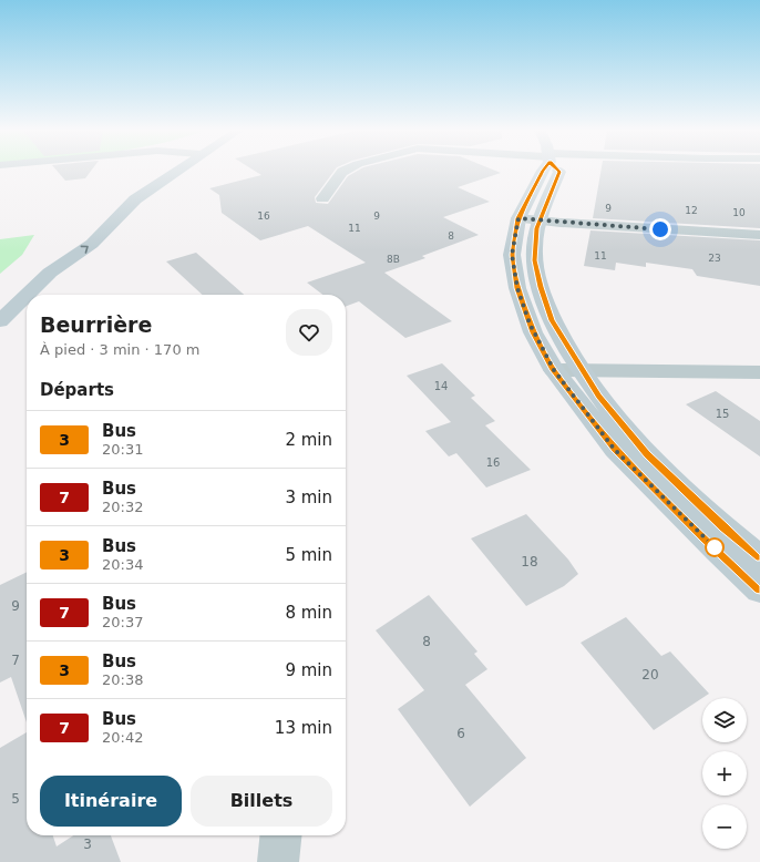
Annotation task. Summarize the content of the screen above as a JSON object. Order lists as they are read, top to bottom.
{
  "lines": ["bus line 3"],
  "house_numbers": [
    "9",
    "12",
    "10",
    "16",
    "9",
    "11",
    "8",
    "11",
    "23",
    "8B",
    "14",
    "15",
    "16",
    "18",
    "9",
    "8",
    "7",
    "20",
    "6",
    "5",
    "3"
  ],
  "page": {
    "heading": [
      ["Beurrière", "À pied · 3 min · 170 m"],
      "Départs"
    ],
    "list": [
      {
        "mark": "3",
        "name": "Bus",
        "note": "20:31",
        "value": "2 min"
      },
      {
        "mark": "7",
        "name": "Bus",
        "note": "20:32",
        "value": "3 min"
      },
      {
        "mark": "3",
        "name": "Bus",
        "note": "20:34",
        "value": "5 min"
      },
      {
        "mark": "7",
        "name": "Bus",
        "note": "20:37",
        "value": "8 min"
      },
      {
        "mark": "3",
        "name": "Bus",
        "note": "20:38",
        "value": "9 min"
      },
      {
        "mark": "7",
        "name": "Bus",
        "note": "20:42",
        "value": "13 min"
      }
    ],
    "map_buttons": ["+", "−"],
    "buttons": ["Itinéraire", "Billets"]
  }
}
